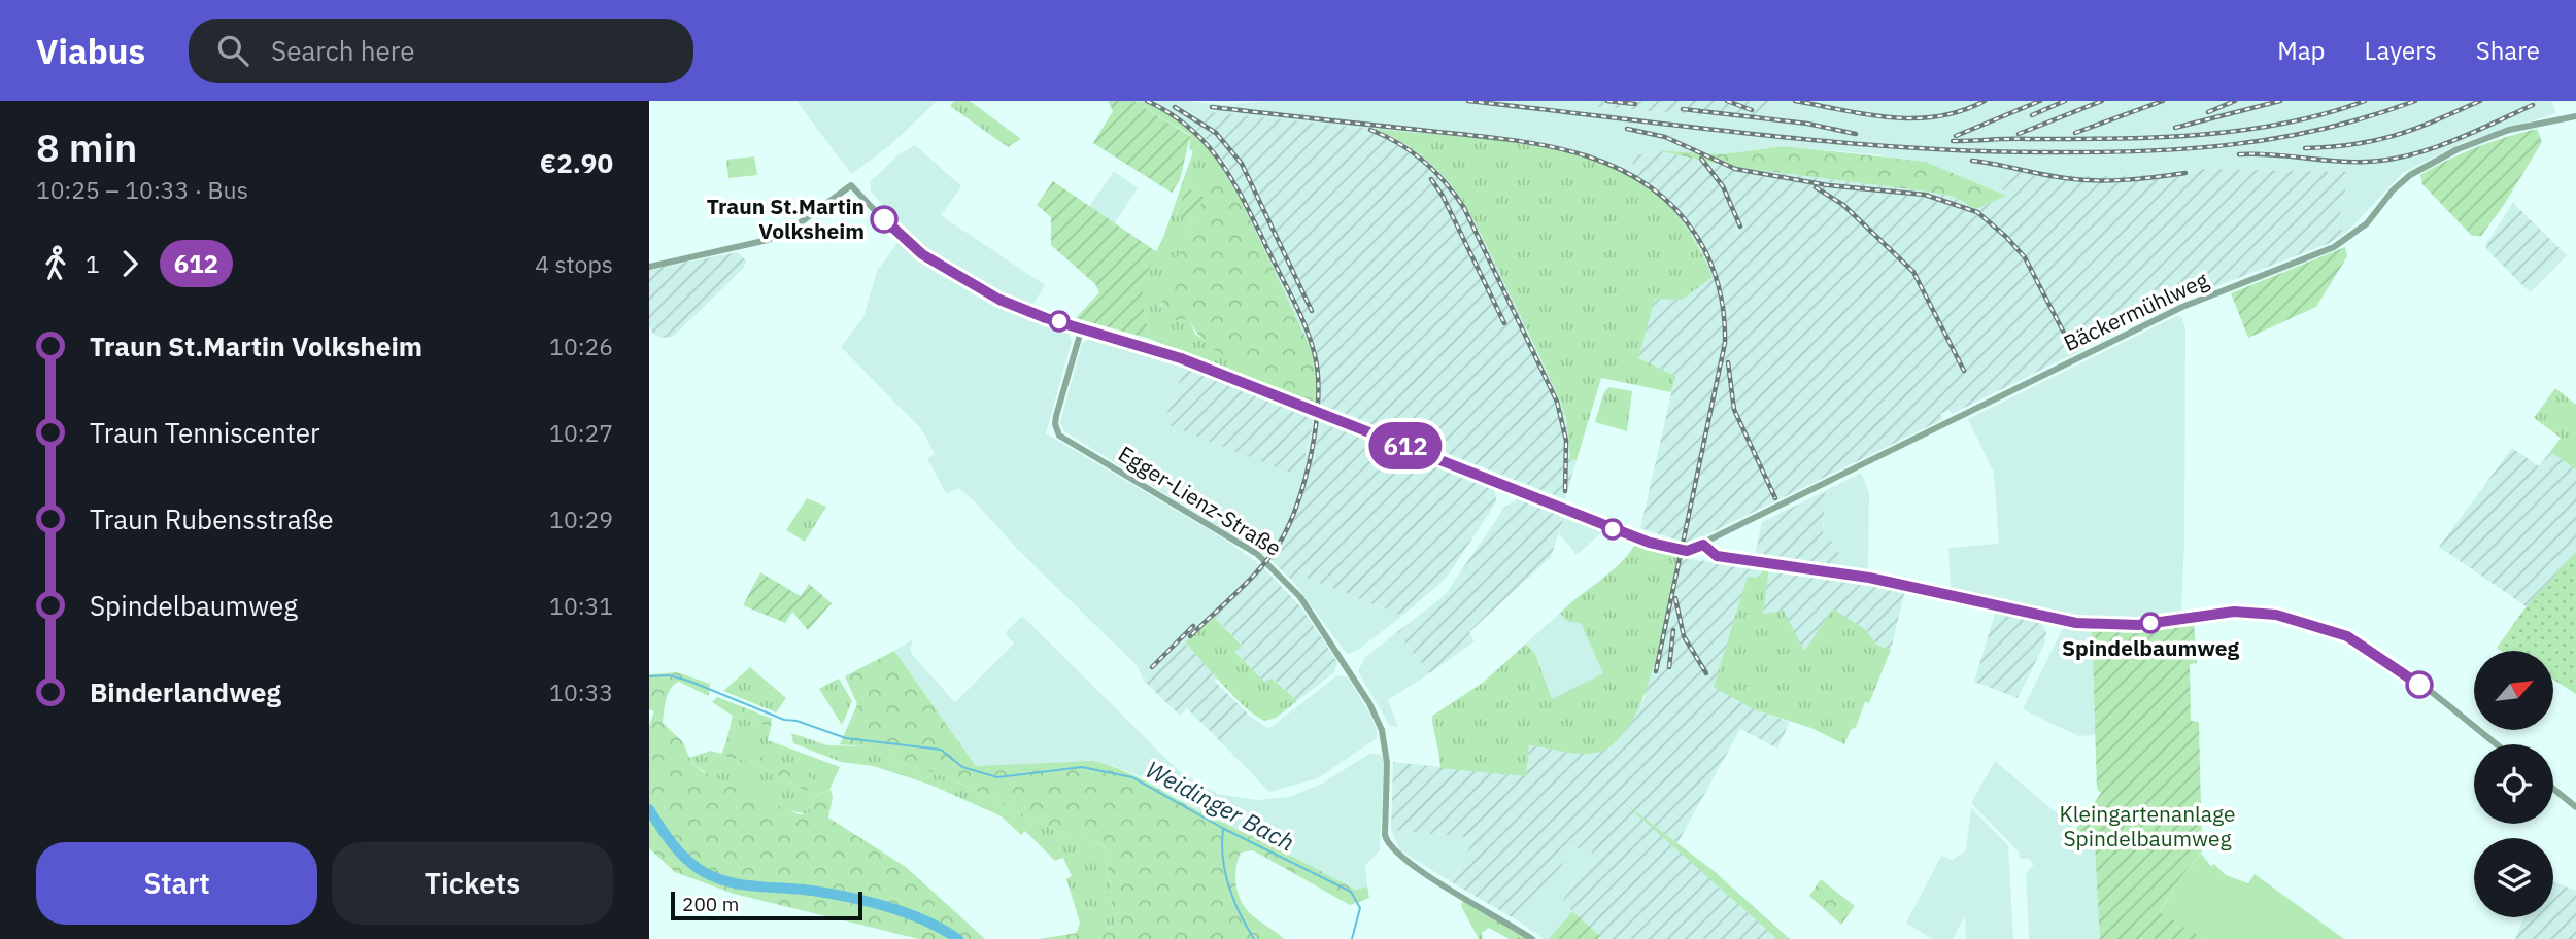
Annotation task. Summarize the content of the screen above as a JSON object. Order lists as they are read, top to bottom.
{
  "streets": {
    "street": ["Bäckermühlweg", "Egger-Lienz-Straße"]
  },
  "water": ["Weidinger Bach"],
  "parks": ["Kleingartenanlage Spindelbaumweg"],
  "places": ["Traun St.Martin Volksheim", "Spindelbaumweg"],
  "lines": ["bus line 612"],
  "scale_bar": "200 m",
  "north": "top right",
  "page": {
    "header": "Viabus",
    "search": "Search here",
    "nav": ["Map", "Layers", "Share"],
    "heading": ["8 min", "10:25 – 10:33 · Bus", "€2.90"],
    "on_map": "612",
    "legs": ["1", "612", "4 stops"],
    "list": [
      {
        "name": "Traun St.Martin Volksheim",
        "value": "10:26"
      },
      {
        "name": "Traun Tenniscenter",
        "value": "10:27"
      },
      {
        "name": "Traun Rubensstraße",
        "value": "10:29"
      },
      {
        "name": "Spindelbaumweg",
        "value": "10:31"
      },
      {
        "name": "Binderlandweg",
        "value": "10:33"
      }
    ],
    "buttons": ["Start", "Tickets"],
    "scale": "200 m"
  }
}
